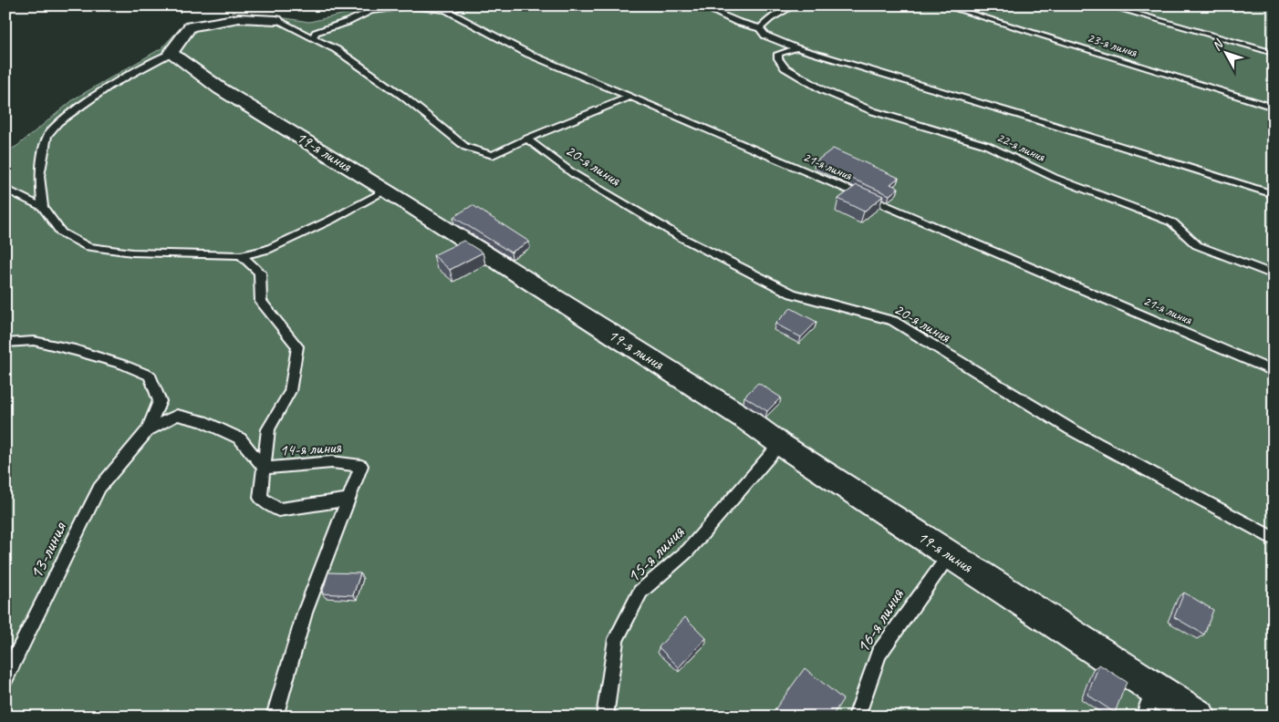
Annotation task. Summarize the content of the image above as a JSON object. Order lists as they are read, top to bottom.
{
  "streets": {
    "street": ["19-я линия"],
    "lane": [
      "23-я линия",
      "22-я линия",
      "20-я линия",
      "21-я линия",
      "14-я линия",
      "13-линия",
      "15-я линия",
      "16-я линия"
    ]
  },
  "crossings": [
    ["19-я линия", "15-я линия"],
    ["19-я линия", "16-я линия"],
    ["14-я линия", "13-линия"]
  ],
  "north": "top left"
}
